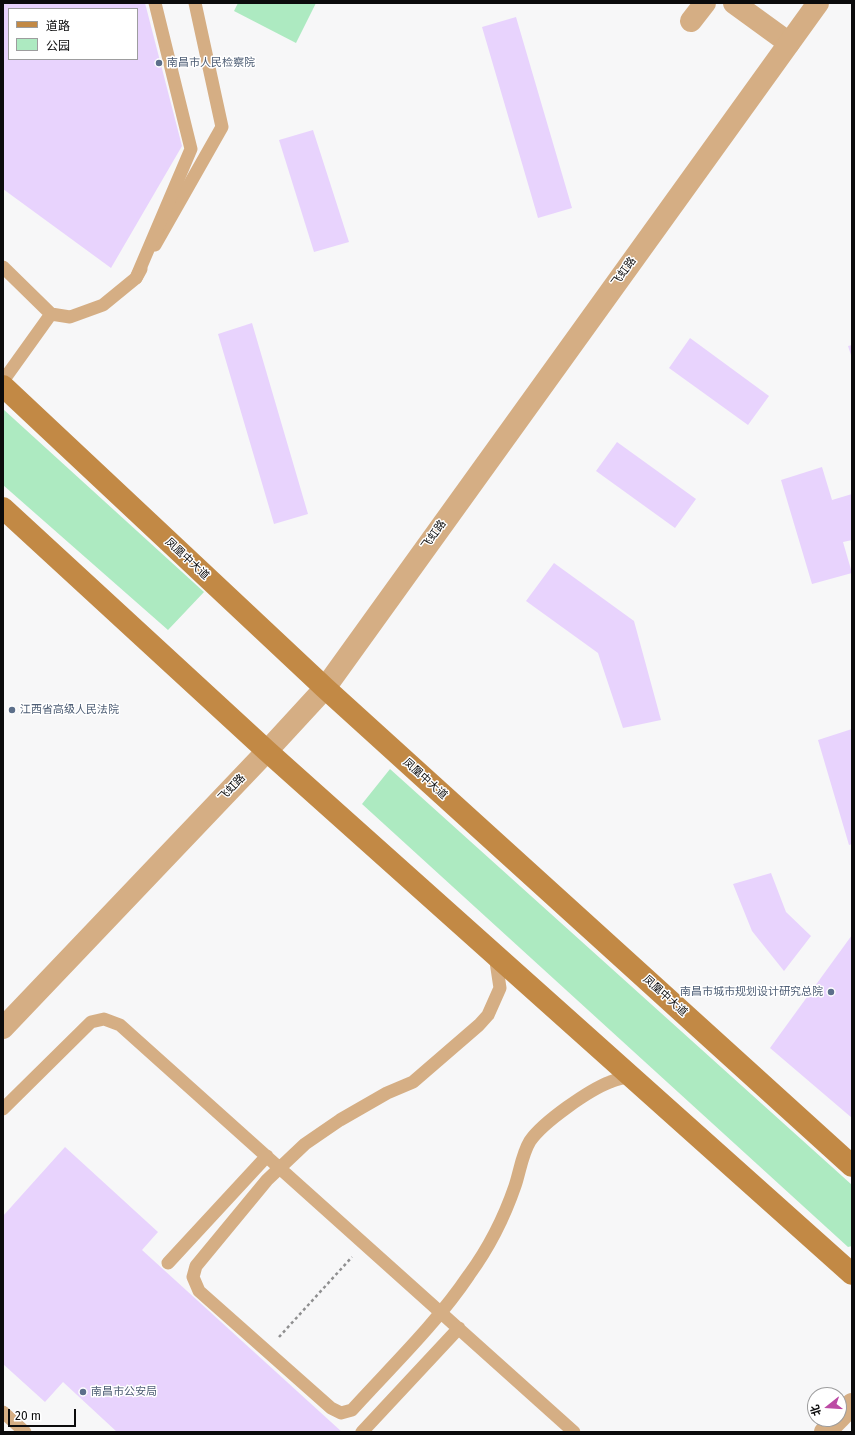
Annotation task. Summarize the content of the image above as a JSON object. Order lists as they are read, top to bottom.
{
  "streets": {
    "main road": ["凤凰中大道"],
    "street": ["飞虹路"]
  },
  "crossings": [
    ["飞虹路", "凤凰中大道"]
  ],
  "places": [
    "南昌市人民检察院",
    "江西省高级人民法院",
    "南昌市城市规划设计研究总院",
    "南昌市公安局"
  ],
  "legend": ["道路", "公园"],
  "scale_bar": "20 m",
  "north": "left"
}
